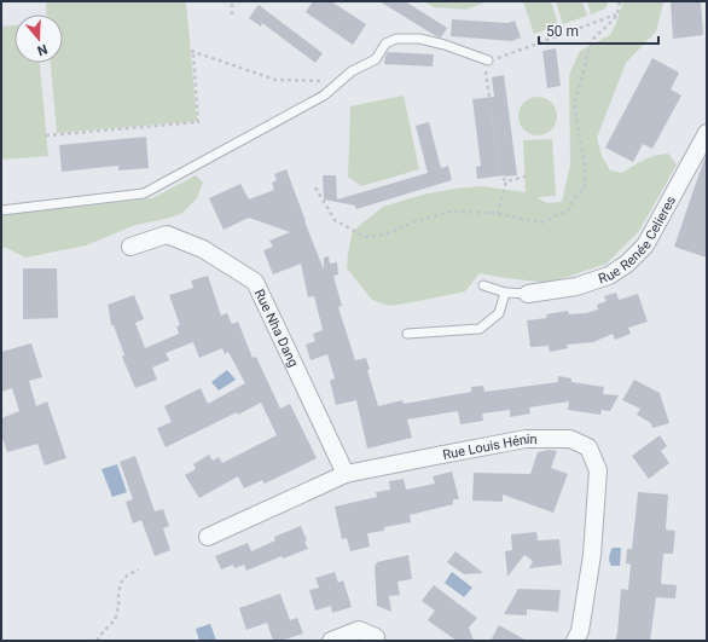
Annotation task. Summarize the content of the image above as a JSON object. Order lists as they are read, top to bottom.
{
  "streets": {
    "street": ["Rue Renée Celieres", "Rue Nha Dang", "Rue Louis Hénin"]
  },
  "crossings": [
    ["Rue Nha Dang", "Rue Louis Hénin"]
  ],
  "scale_bar": "50 m",
  "north": "bottom"
}
